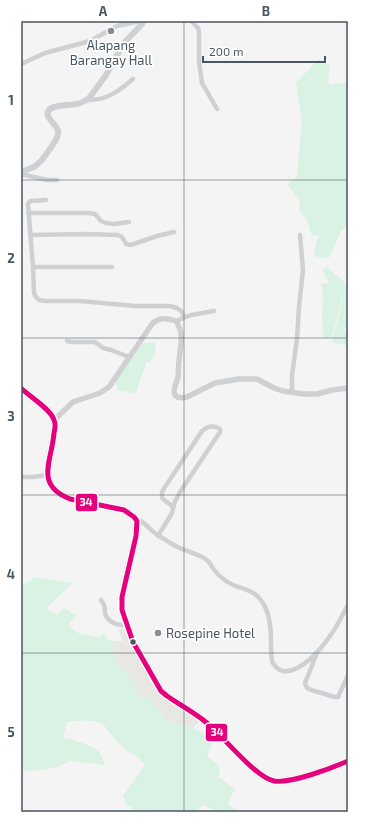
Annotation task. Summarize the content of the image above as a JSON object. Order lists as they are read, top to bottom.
{
  "places": ["Alapang Barangay Hall", "Rosepine Hotel"],
  "lines": ["transit line 34"],
  "scale_bar": "200 m",
  "grid": {
    "columns": ["A", "B"],
    "rows": [
      "1",
      "2",
      "3",
      "4",
      "5"
    ]
  }
}
